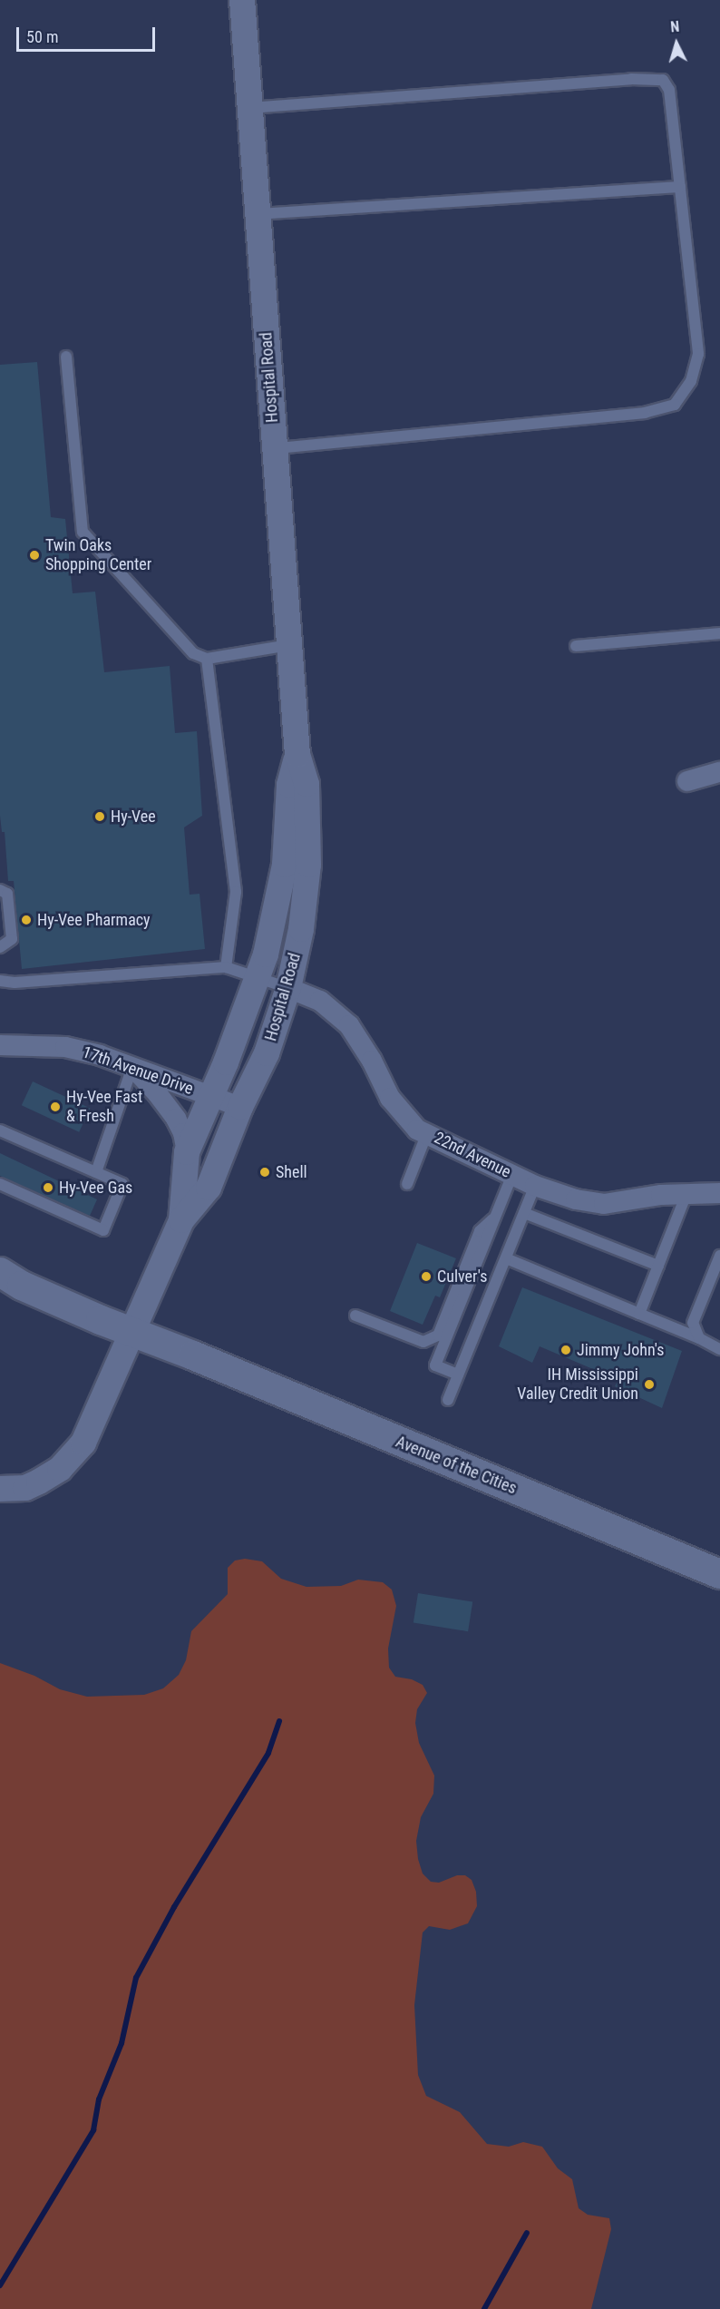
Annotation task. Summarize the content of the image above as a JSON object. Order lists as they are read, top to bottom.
{
  "streets": {
    "main road": ["Avenue of the Cities"],
    "street": ["Hospital Road", "17th Avenue Drive", "22nd Avenue"]
  },
  "crossings": [
    ["Hospital Road", "17th Avenue Drive"],
    ["Hospital Road", "22nd Avenue"],
    ["Hospital Road", "Avenue of the Cities"]
  ],
  "places": [
    "Twin Oaks Shopping Center",
    "Hy-Vee",
    "Hy-Vee Pharmacy",
    "Hy-Vee Fast & Fresh",
    "Shell",
    "Hy-Vee Gas",
    "Culver's",
    "Jimmy John's",
    "IH Mississippi Valley Credit Union"
  ],
  "scale_bar": "50 m",
  "north": "top"
}
